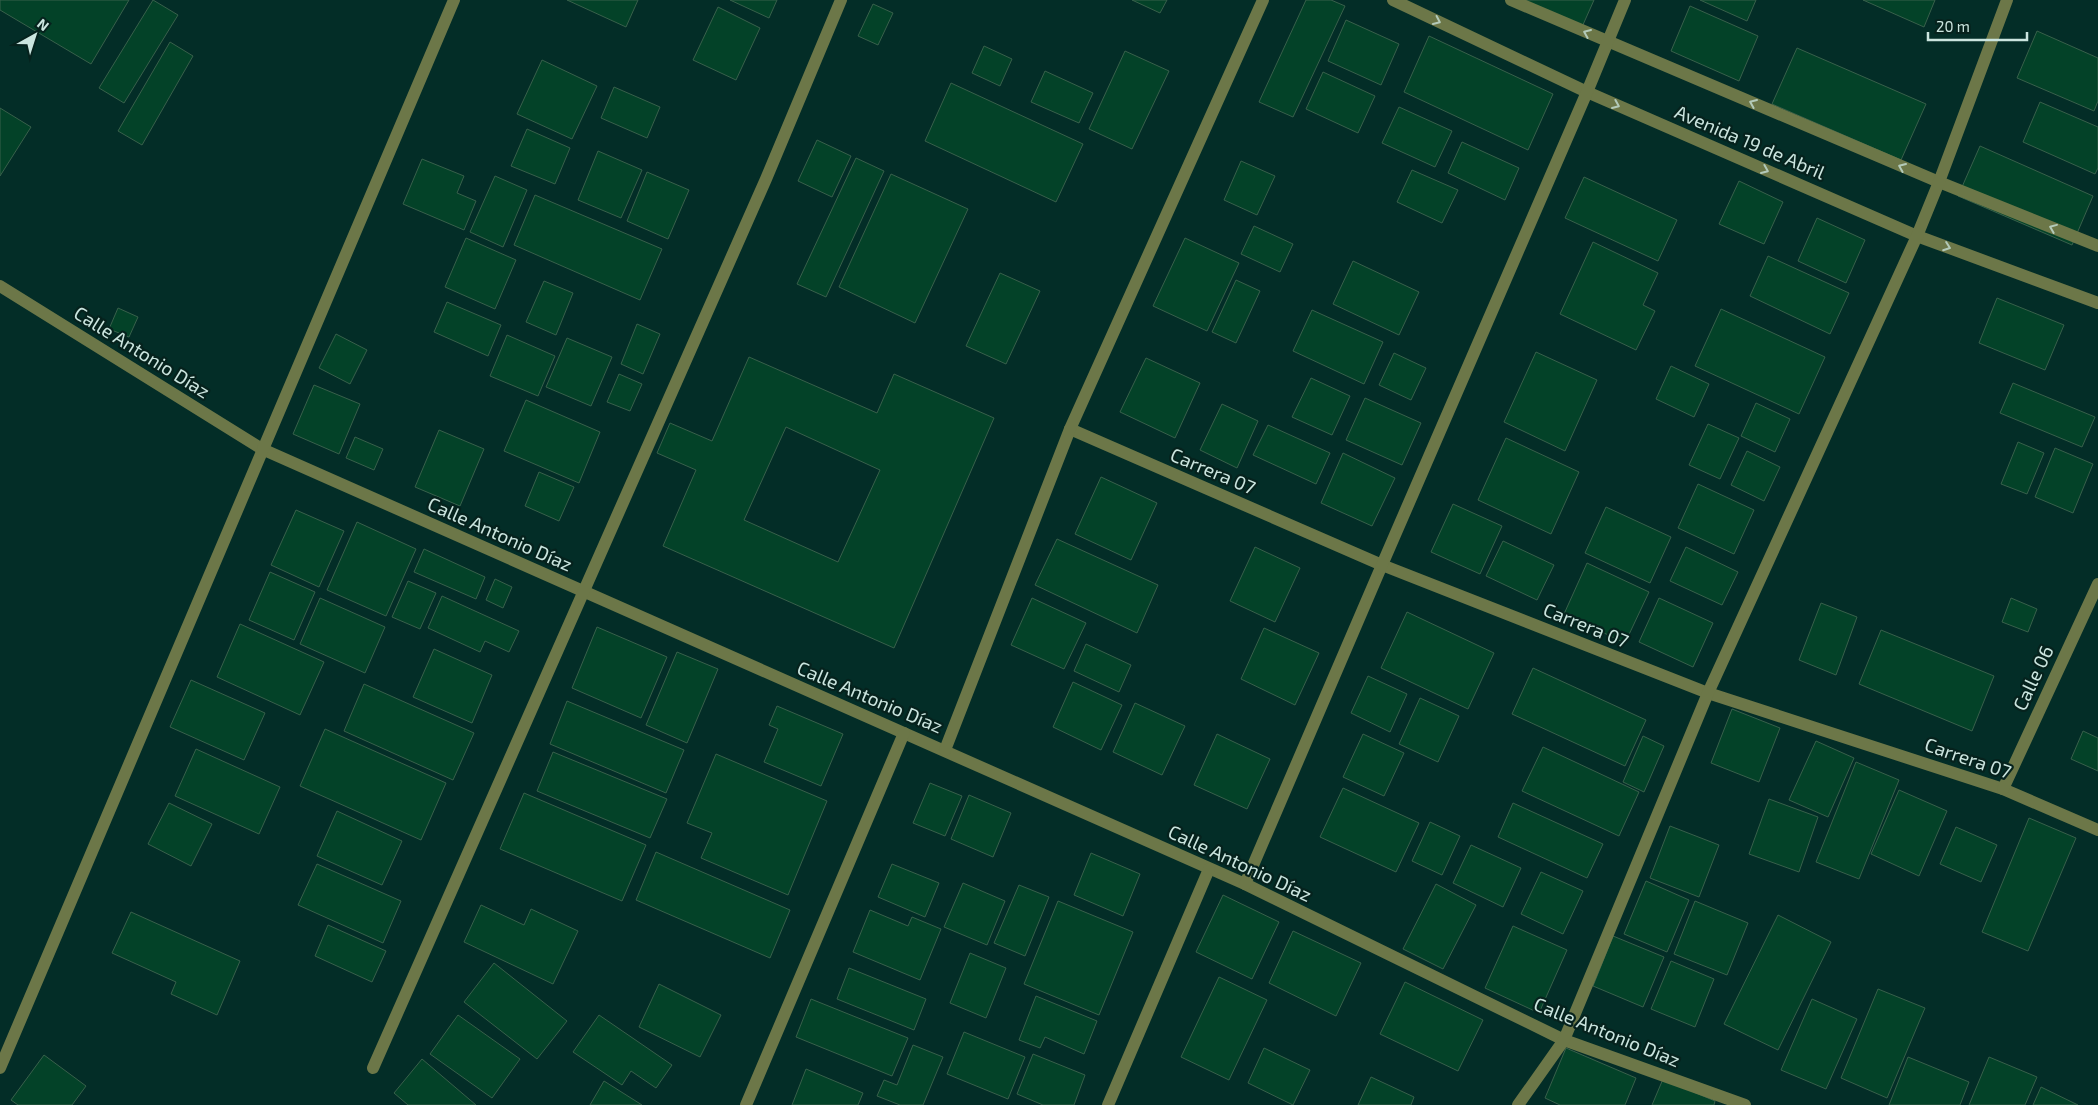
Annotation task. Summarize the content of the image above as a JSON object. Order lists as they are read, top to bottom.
{
  "streets": {
    "street": [
      "Avenida 19 de Abril",
      "Calle Antonio Díaz",
      "Carrera 07",
      "Calle 06"
    ]
  },
  "crossings": [
    ["Carrera 07", "Calle 06"]
  ],
  "scale_bar": "20 m",
  "north": "top right"
}
